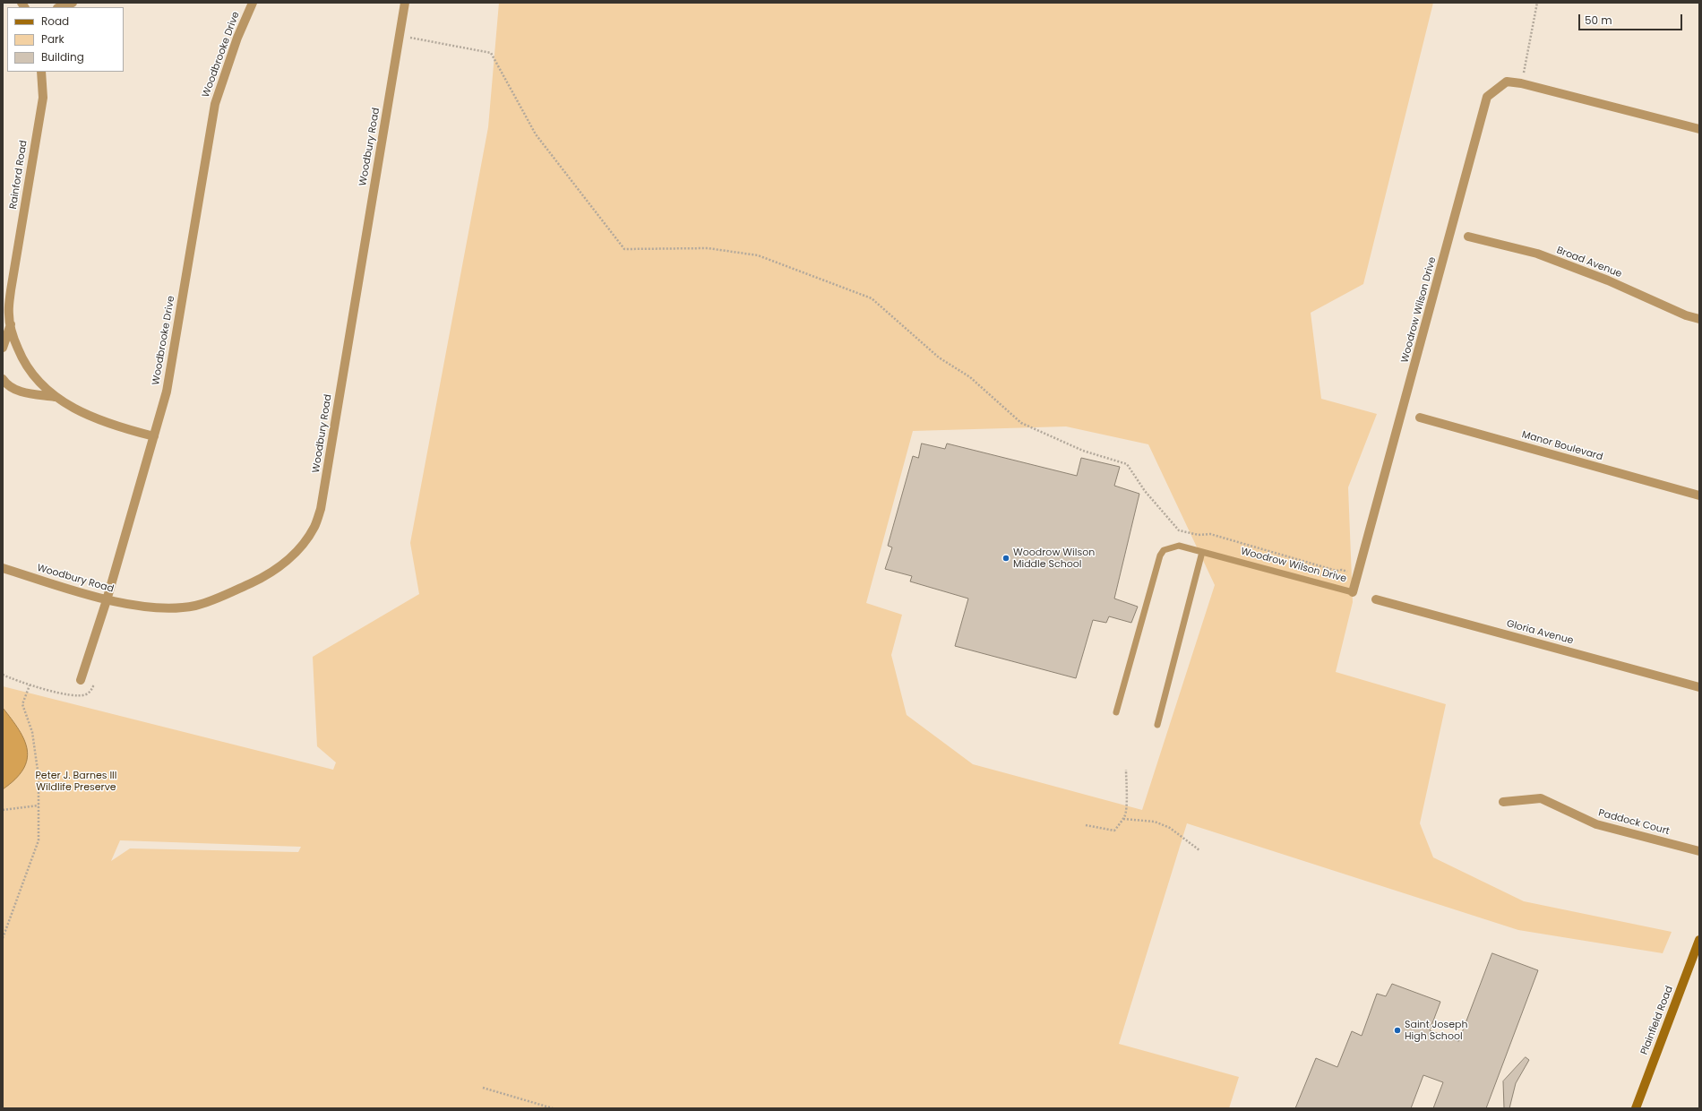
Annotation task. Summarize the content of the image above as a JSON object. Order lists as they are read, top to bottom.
{
  "streets": {
    "street": [
      "Woodbrooke Drive",
      "Woodbury Road",
      "Rainford Road",
      "Broad Avenue",
      "Woodrow Wilson Drive",
      "Manor Boulevard",
      "Gloria Avenue",
      "Paddock Court",
      "Plainfield Road"
    ]
  },
  "crossings": [
    ["Woodbrooke Drive", "Woodbury Road"],
    ["Woodbrooke Drive", "Rainford Road"]
  ],
  "parks": ["Peter J. Barnes III Wildlife Preserve"],
  "places": ["Woodrow Wilson Middle School", "Saint Joseph High School"],
  "legend": ["Road", "Park", "Building"],
  "scale_bar": "50 m"
}
